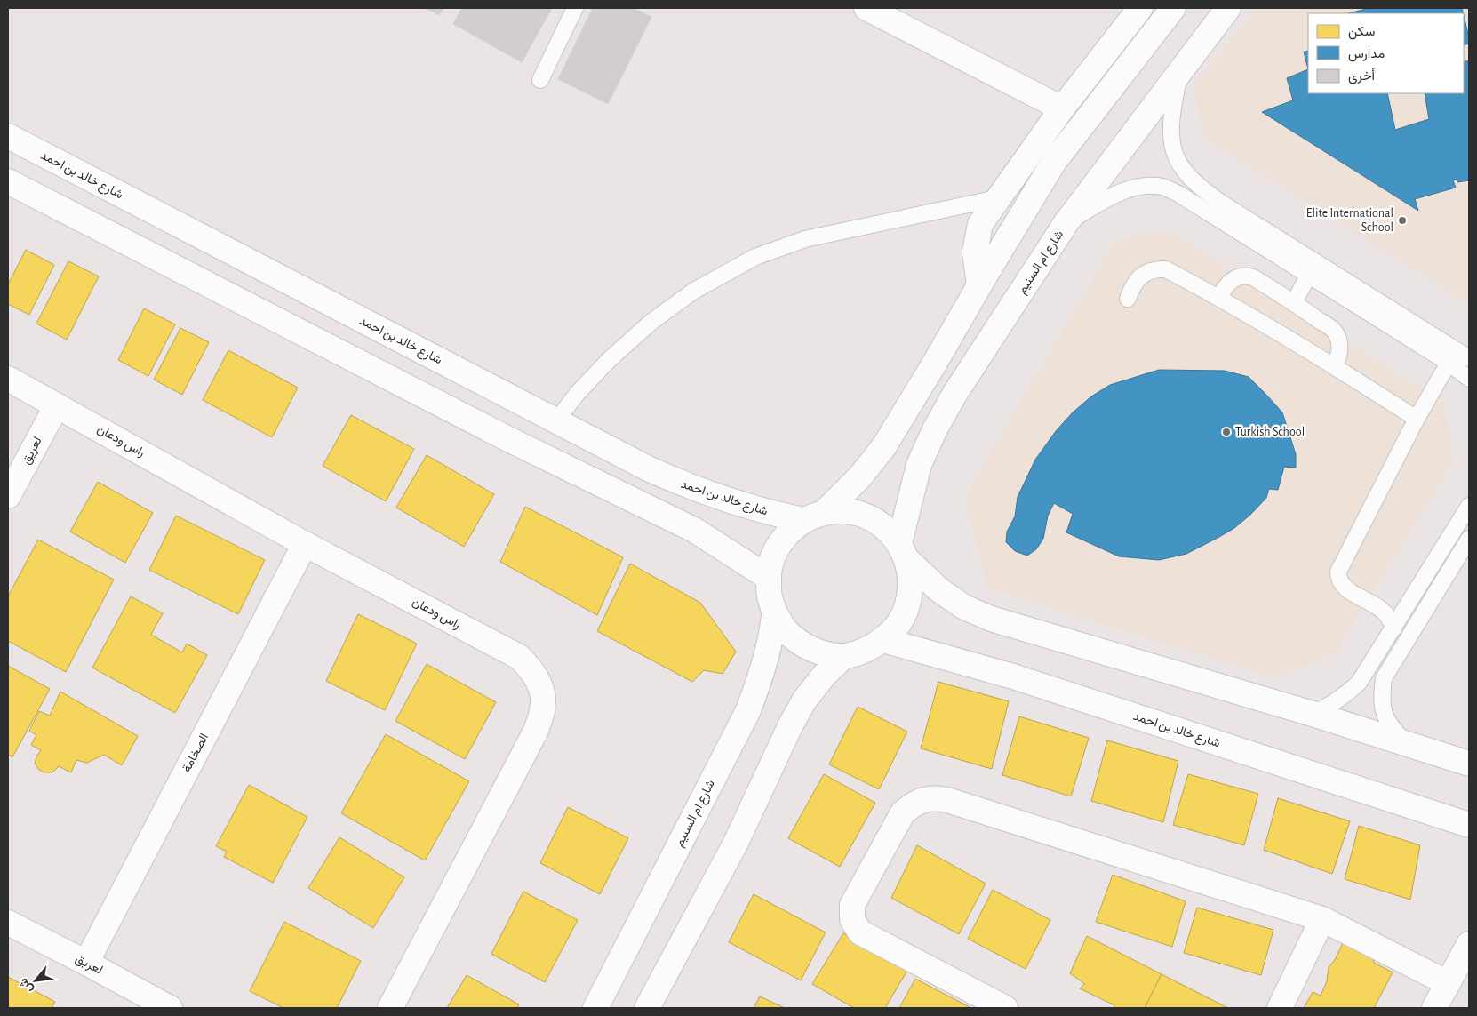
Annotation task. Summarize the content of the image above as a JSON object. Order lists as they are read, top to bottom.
{
  "streets": {
    "main road": [
      "شارع خالد بن احمد",
      "شارع ام السنيم",
      "راس ودعان",
      "لعريق",
      "الصخامة"
    ]
  },
  "crossings": [
    ["شارع خالد بن احمد", "شارع ام السنيم"],
    ["راس ودعان", "لعريق"],
    ["راس ودعان", "الصخامة"],
    ["لعريق", "الصخامة"]
  ],
  "places": ["Elite International School", "Turkish School"],
  "legend": ["سكن", "مدارس", "أخرى"],
  "north": "bottom left"
}
